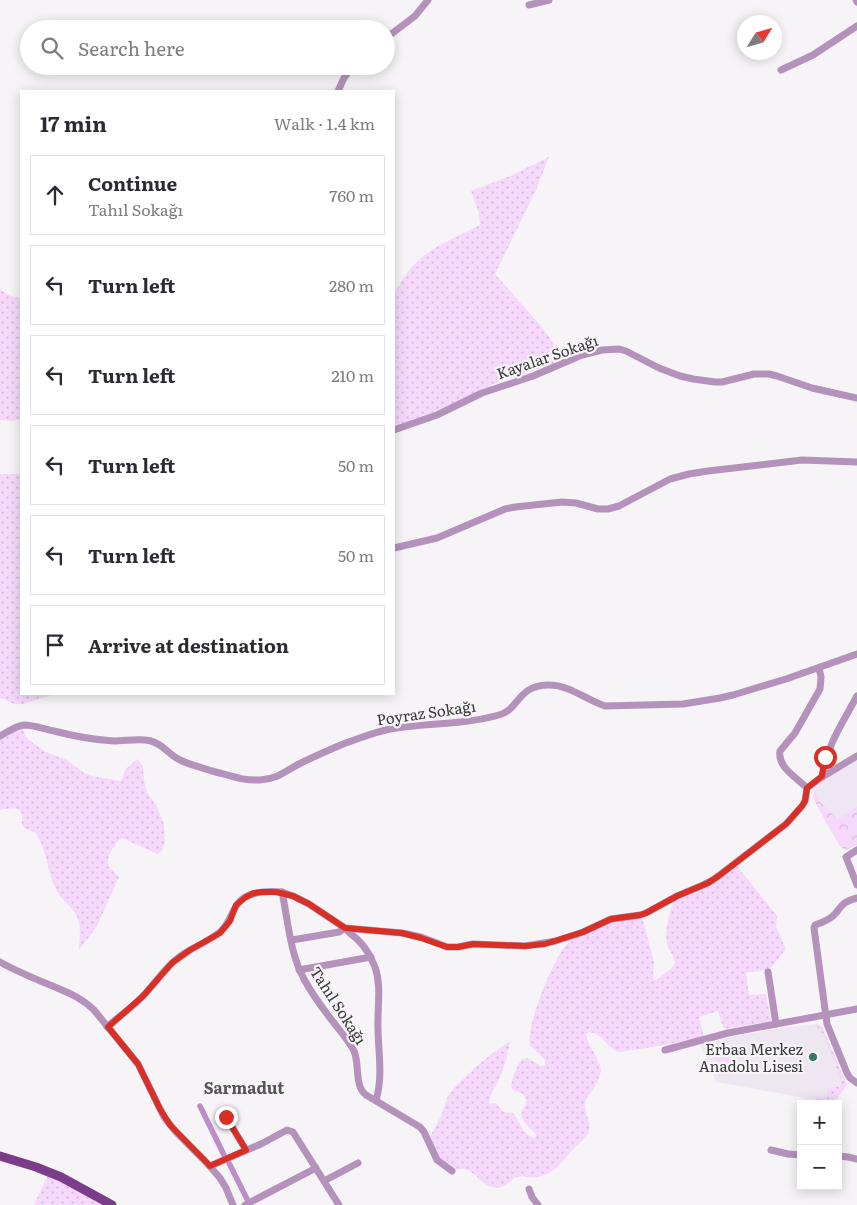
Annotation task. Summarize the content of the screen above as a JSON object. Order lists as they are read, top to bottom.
{
  "streets": {
    "street": ["Kayalar Sokağı", "Poyraz Sokağı", "Tahıl Sokağı"]
  },
  "districts": ["Sarmadut"],
  "places": ["Erbaa Merkez Anadolu Lisesi"],
  "north": "top right",
  "page": {
    "search": "Search here",
    "heading": ["17 min", "Walk · 1.4 km"],
    "list": [
      ["Continue", "Tahıl Sokağı", "760 m"],
      ["Turn left", "280 m"],
      ["Turn left", "210 m"],
      ["Turn left", "50 m"],
      ["Turn left", "50 m"],
      "Arrive at destination"
    ],
    "map_buttons": ["+", "−"]
  }
}
